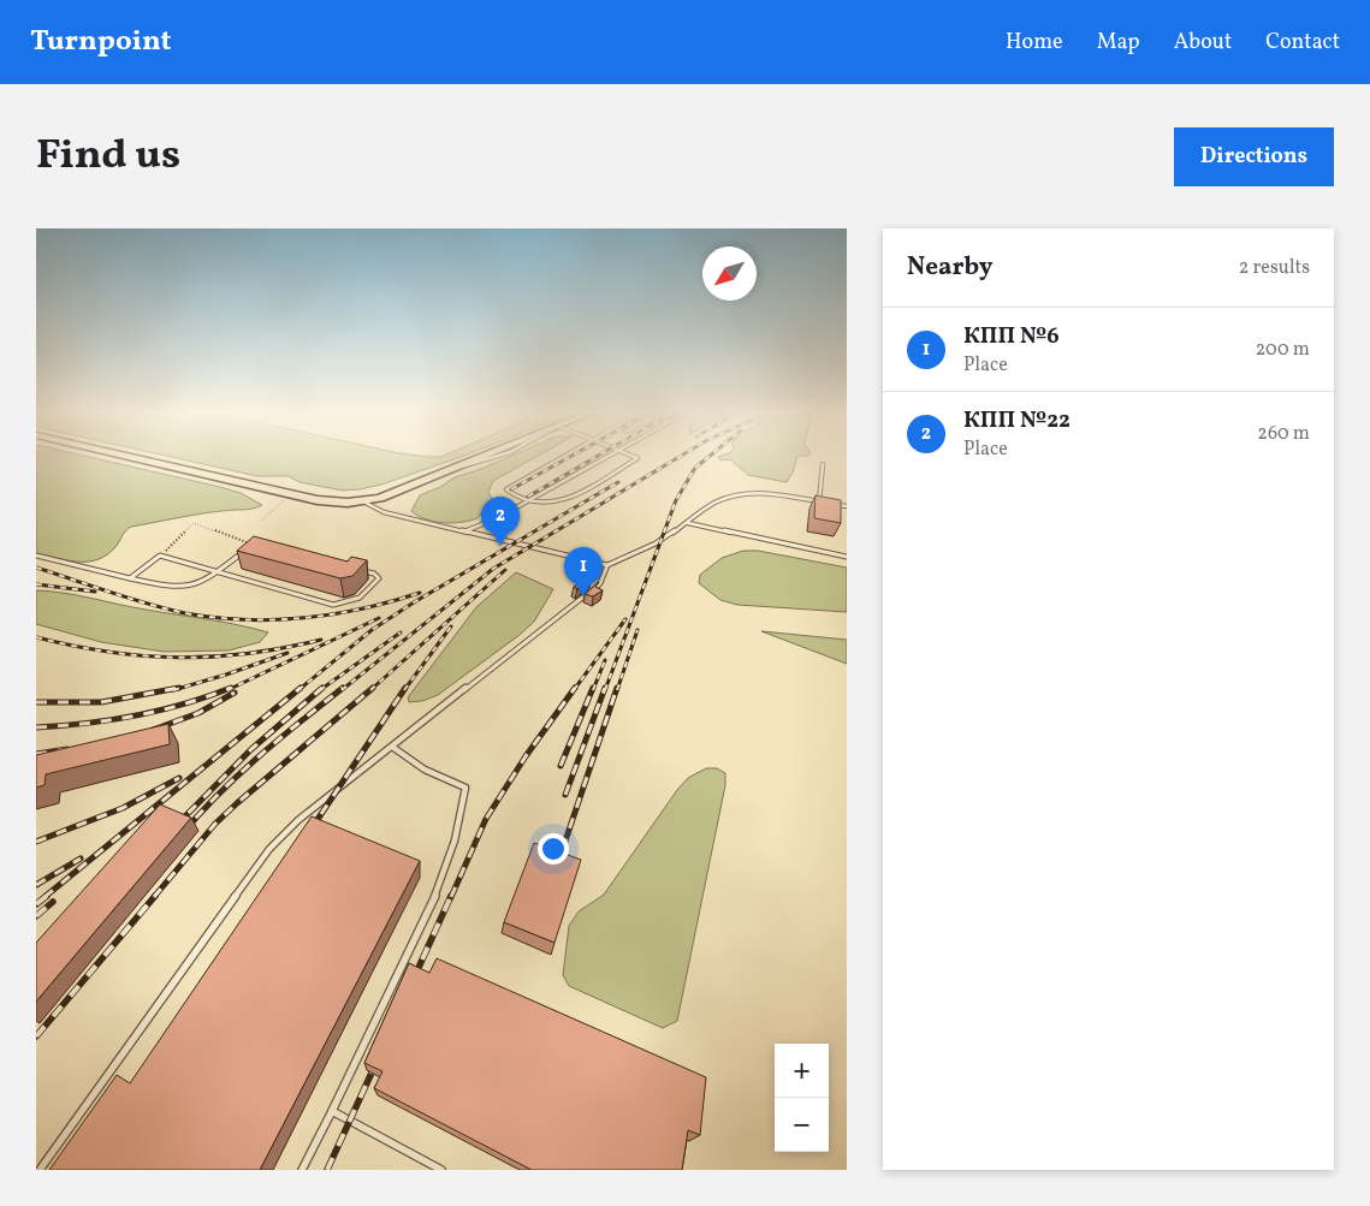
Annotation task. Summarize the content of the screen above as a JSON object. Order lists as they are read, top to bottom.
{
  "north": "bottom left",
  "page": {
    "header": "Turnpoint",
    "nav": [
      "Home",
      "Map",
      "About",
      "Contact"
    ],
    "title": "Find us",
    "buttons": "Directions",
    "heading": ["Nearby", "2 results"],
    "list": [
      {
        "mark": "1",
        "name": "КПП №6",
        "note": "Place",
        "value": "200 m"
      },
      {
        "mark": "2",
        "name": "КПП №22",
        "note": "Place",
        "value": "260 m"
      }
    ],
    "pins": ["2", "1"],
    "map_buttons": ["+", "−"]
  }
}
